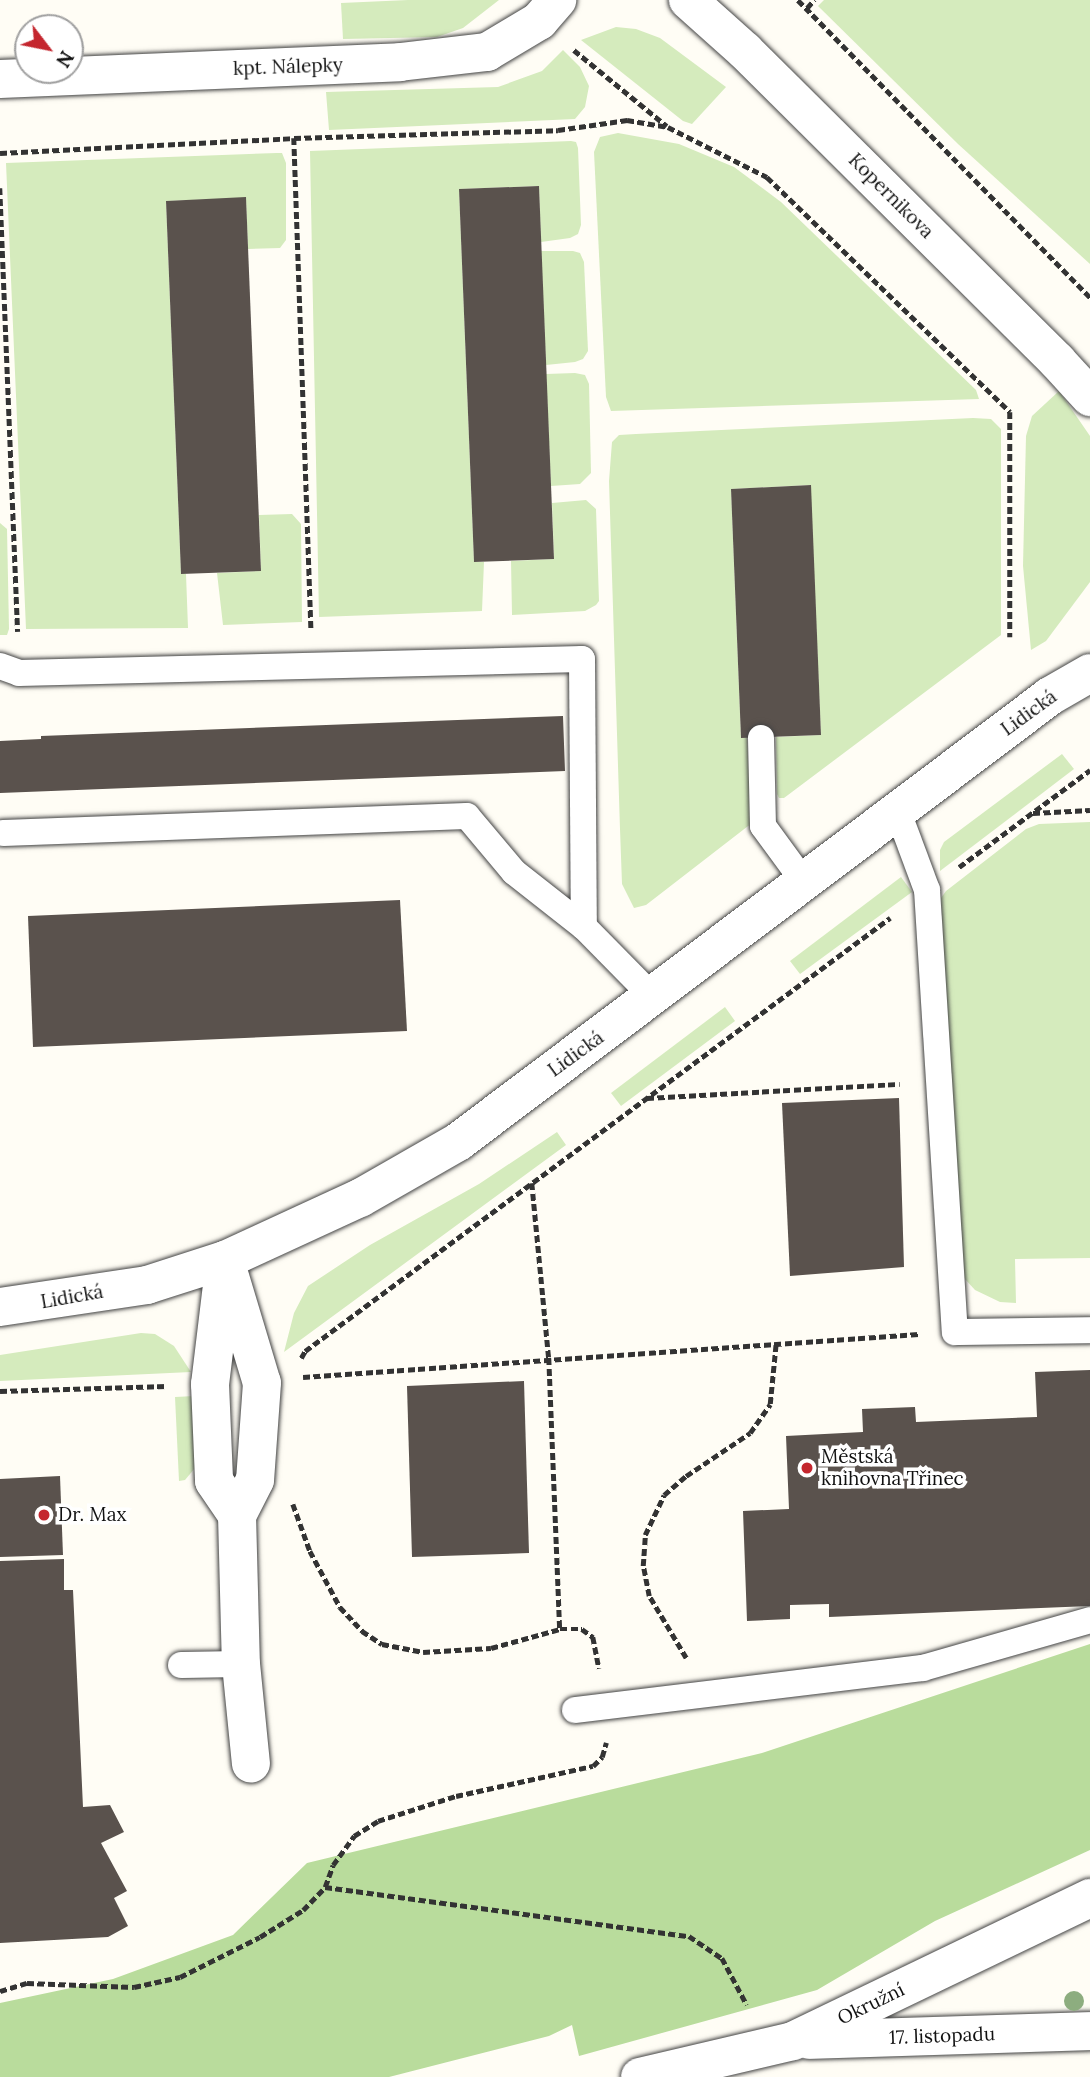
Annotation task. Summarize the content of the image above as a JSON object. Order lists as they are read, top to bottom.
{
  "streets": {
    "street": [
      "kpt. Nálepky",
      "Kopernikova",
      "Lidická",
      "Okružní",
      "17. listopadu"
    ]
  },
  "crossings": [
    ["Okružní", "17. listopadu"]
  ],
  "places": ["Městská knihovna Třinec", "Dr. Max"],
  "north": "bottom right"
}
